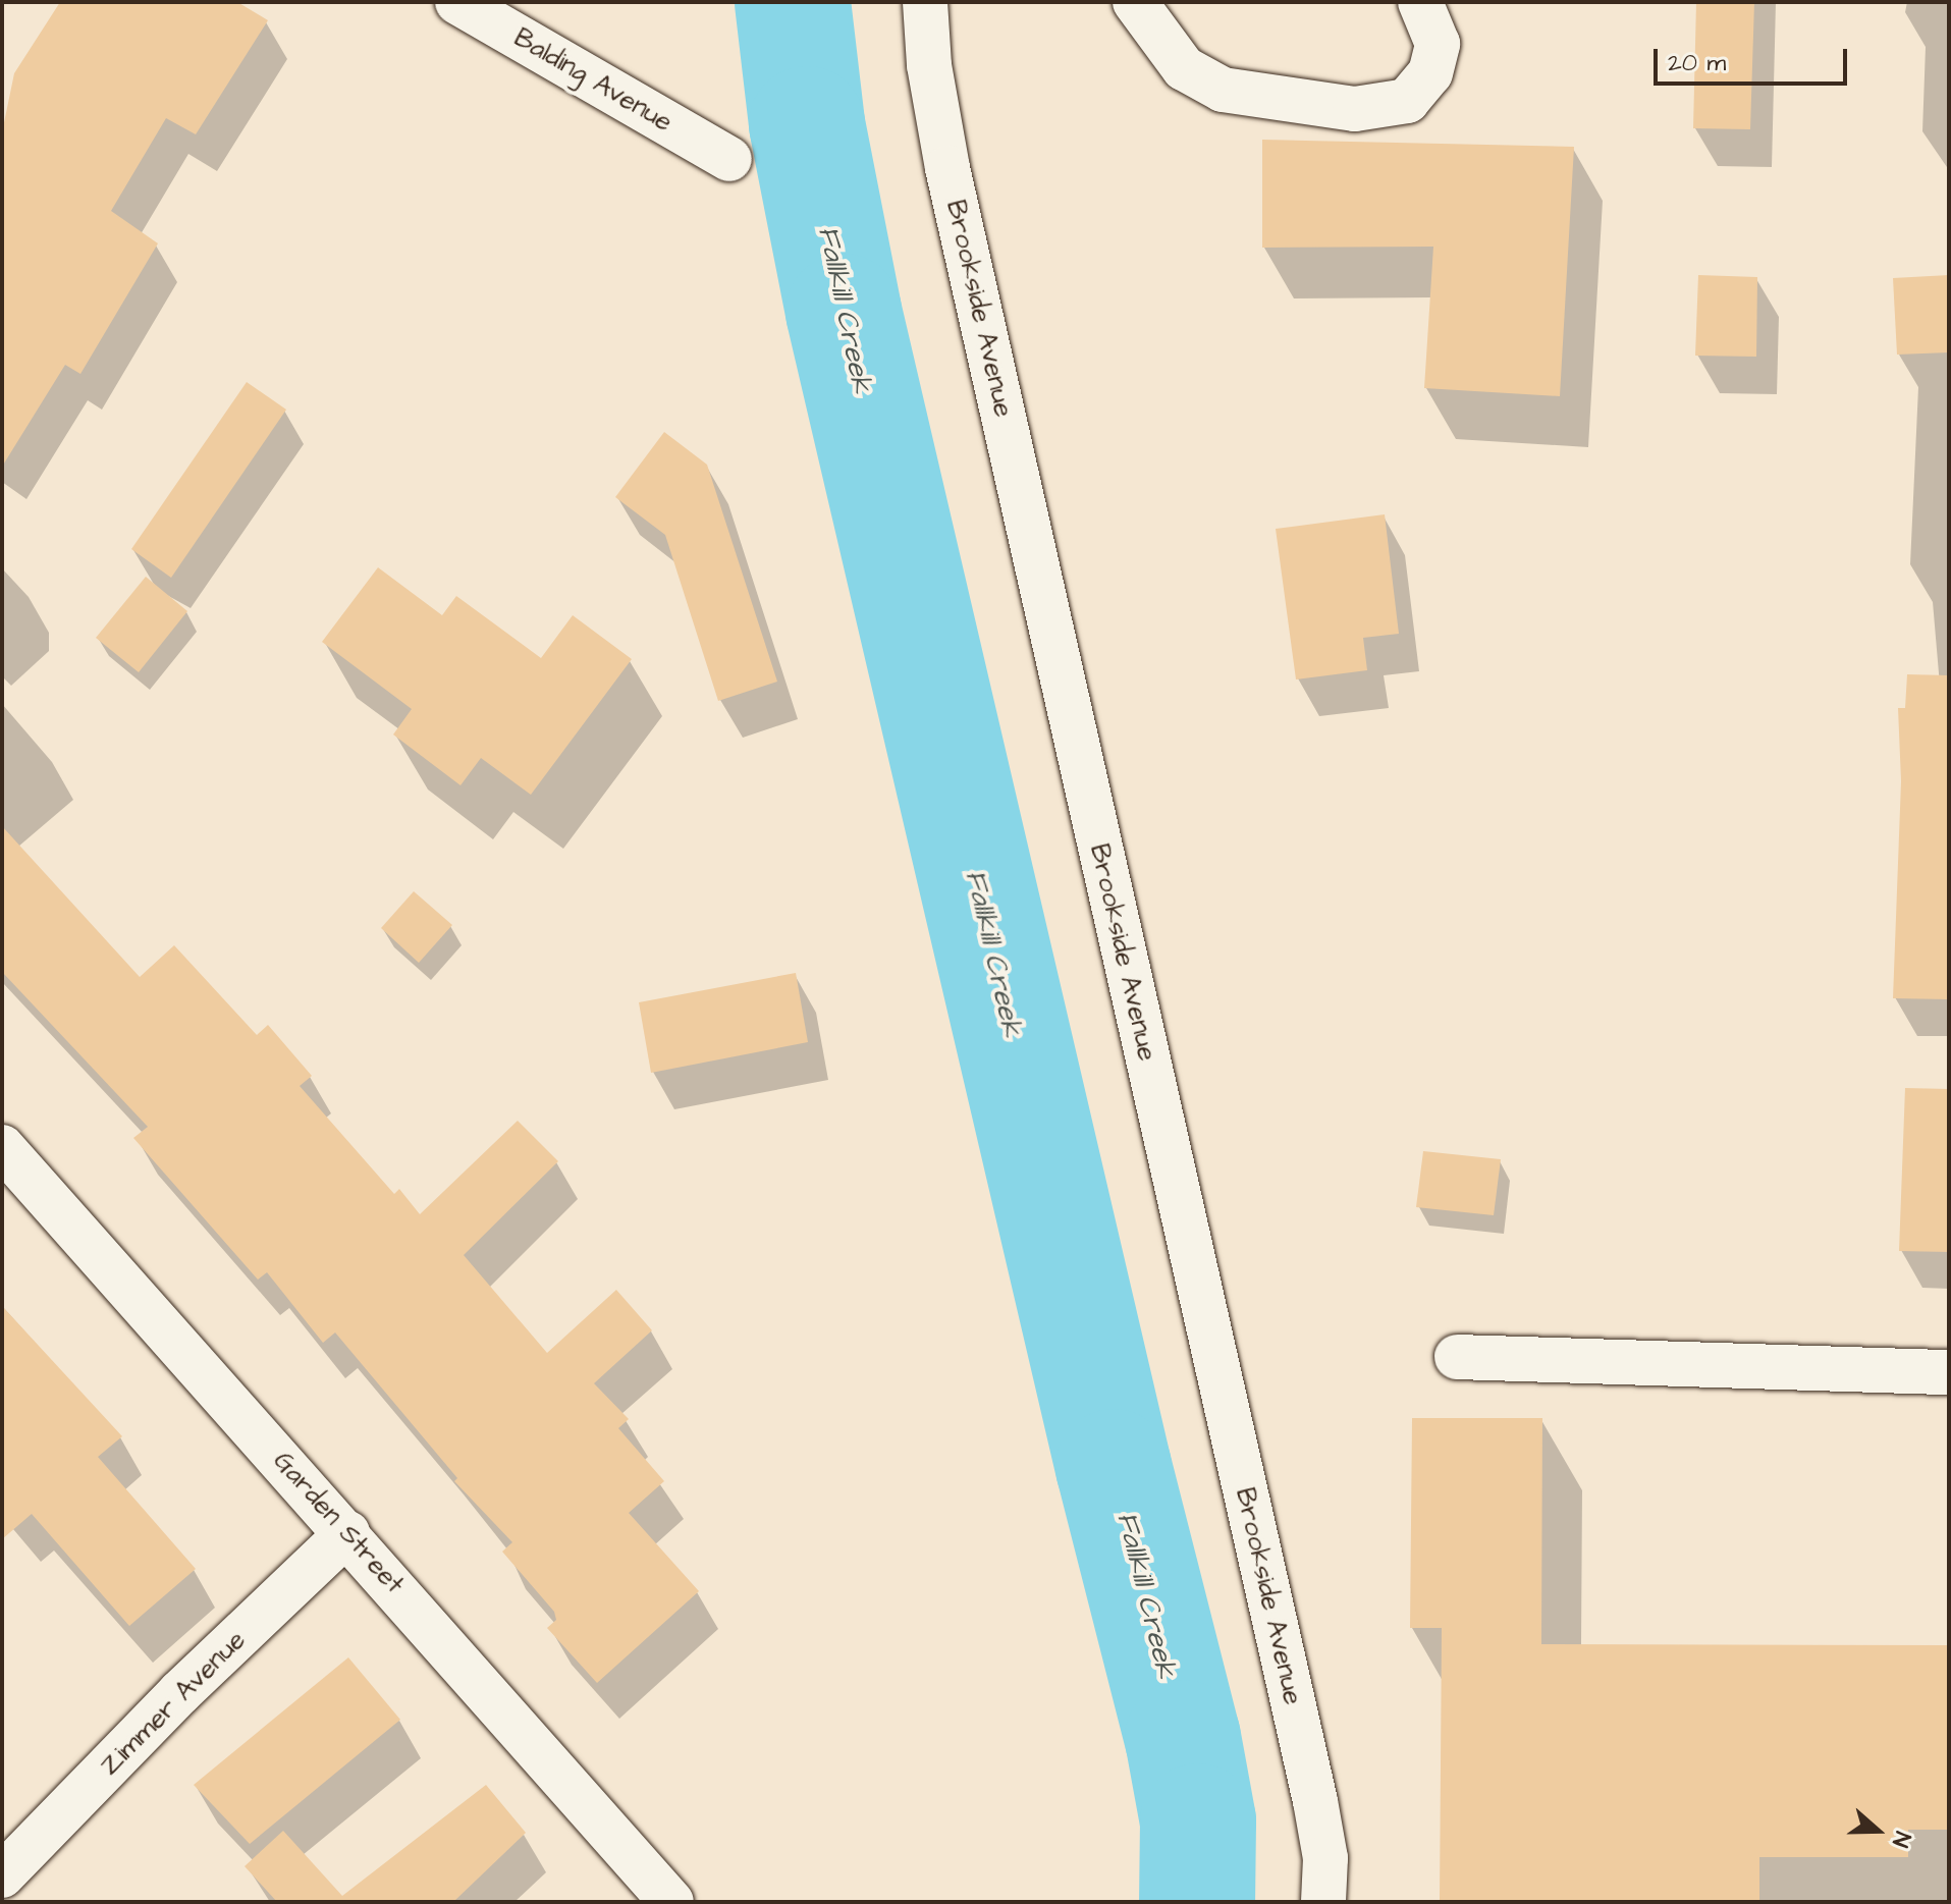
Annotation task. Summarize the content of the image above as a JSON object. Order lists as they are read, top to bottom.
{
  "streets": {
    "street": [
      "Balding Avenue",
      "Brookside Avenue",
      "Garden Street",
      "Zimmer Avenue"
    ]
  },
  "crossings": [
    ["Garden Street", "Zimmer Avenue"]
  ],
  "water": ["Fallkill Creek"],
  "scale_bar": "20 m",
  "north": "right"
}
